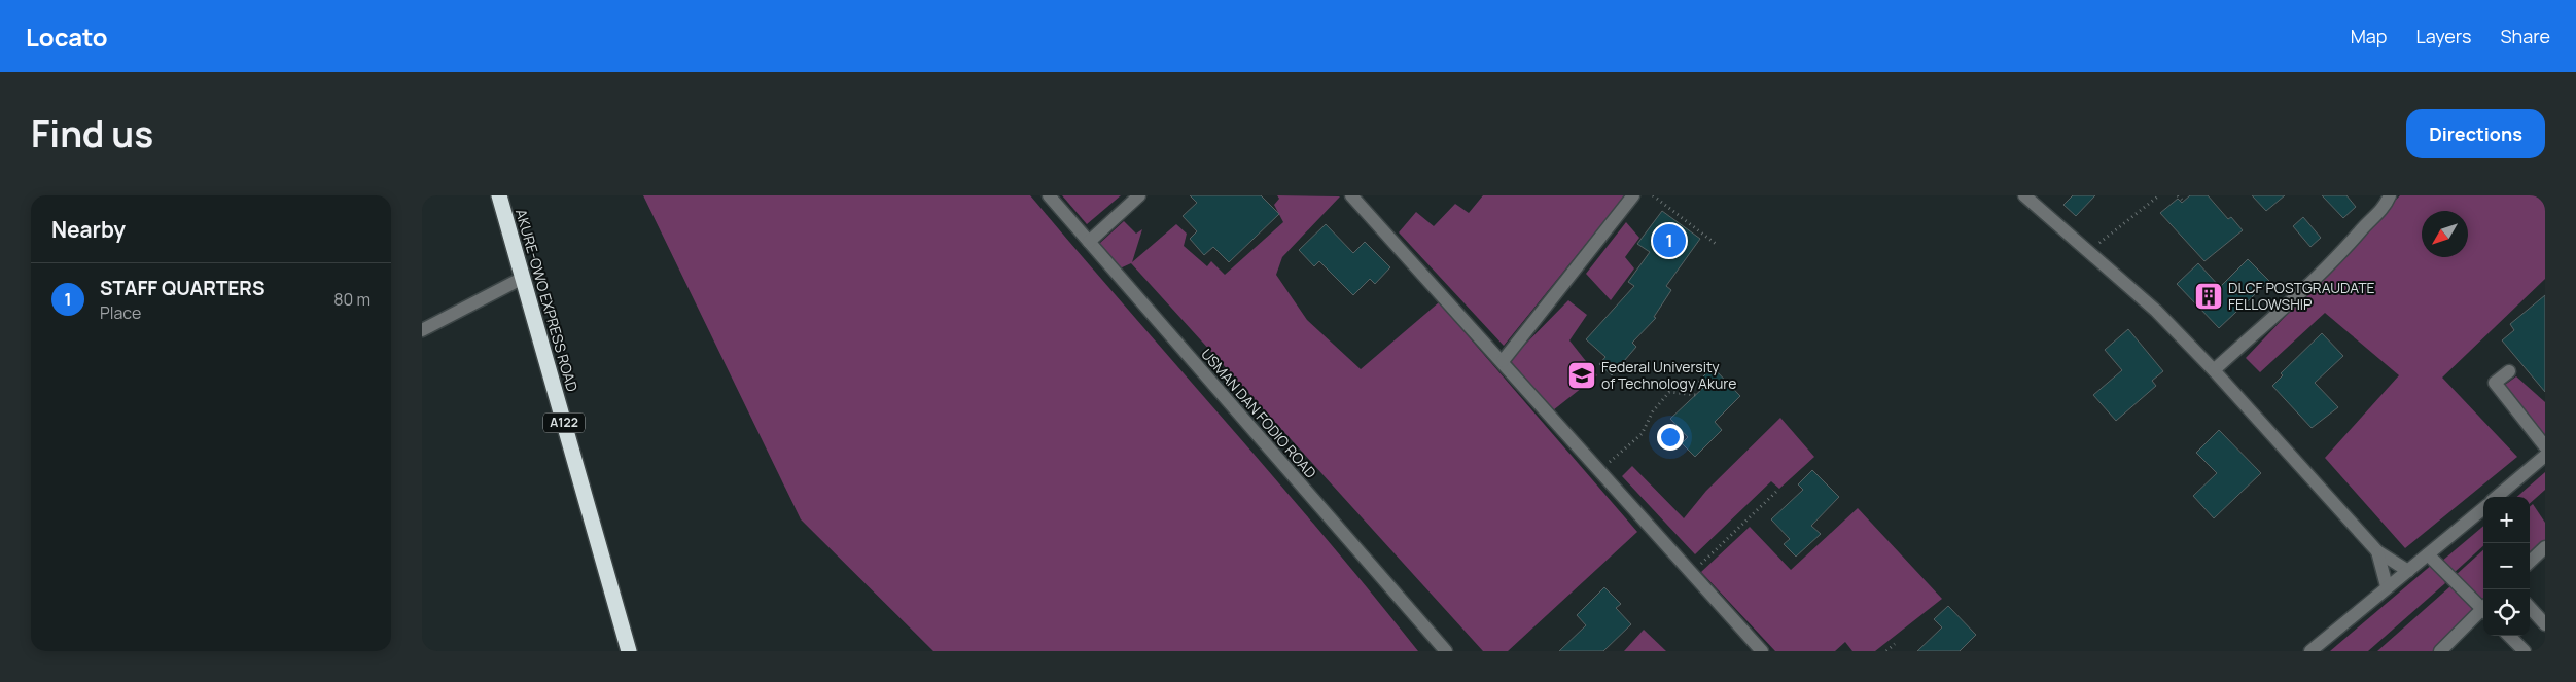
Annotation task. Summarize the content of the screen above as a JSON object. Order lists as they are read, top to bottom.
{
  "streets": {
    "highway": ["AKURE-OWO EXPRESS ROAD", "A122"],
    "street": ["USMAN DAN FODIO ROAD"]
  },
  "places": {
    "building": ["DLCF POSTGRAUDATE FELLOWSHIP"],
    "school or university": ["Federal University of Technology Akure"]
  },
  "north": "bottom left",
  "page": {
    "header": "Locato",
    "nav": ["Map", "Layers", "Share"],
    "title": "Find us",
    "buttons": "Directions",
    "heading": "Nearby",
    "pins": "1",
    "list": [
      {
        "mark": "1",
        "name": "STAFF QUARTERS",
        "note": "Place",
        "value": "80 m"
      }
    ],
    "map_buttons": ["+", "−"]
  }
}
